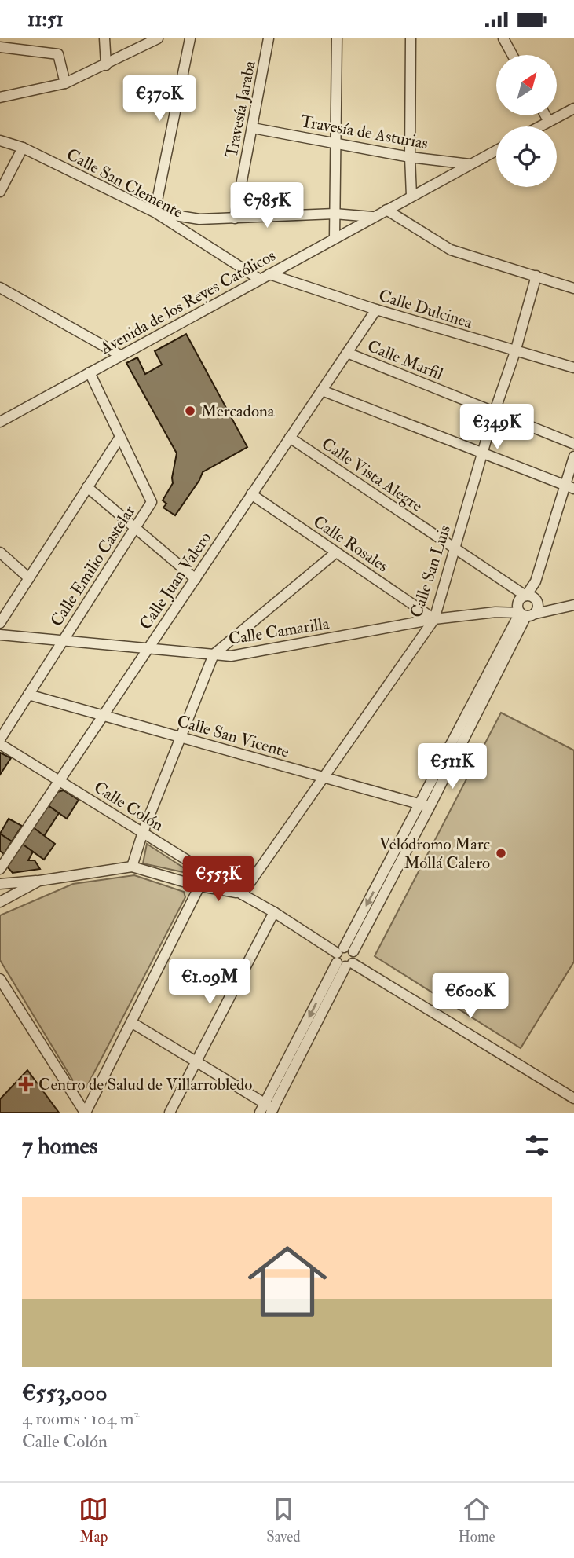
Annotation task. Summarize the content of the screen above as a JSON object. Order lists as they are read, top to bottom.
{
  "streets": {
    "street": [
      "Travesía Jaraba",
      "Travesía de Asturias",
      "Calle San Clemente",
      "Avenida de los Reyes Católicos",
      "Calle Dulcinea",
      "Calle Marfil",
      "Calle Vista Alegre",
      "Calle Rosales",
      "Calle Emilio Castelar",
      "Calle San Luis",
      "Calle Juan Valero",
      "Calle Camarilla",
      "Calle San Vicente",
      "Calle Colón"
    ]
  },
  "crossings": [
    ["Travesía Jaraba", "Travesía de Asturias"],
    ["Travesía de Asturias", "Avenida de los Reyes Católicos"],
    ["Calle San Clemente", "Avenida de los Reyes Católicos"],
    ["Avenida de los Reyes Católicos", "Calle Dulcinea"],
    ["Avenida de los Reyes Católicos", "Calle Emilio Castelar"],
    ["Calle Dulcinea", "Calle San Luis"],
    ["Calle Dulcinea", "Calle Juan Valero"],
    ["Calle Marfil", "Calle San Luis"],
    ["Calle Marfil", "Calle Juan Valero"],
    ["Calle Vista Alegre", "Calle San Luis"],
    ["Calle Vista Alegre", "Calle Juan Valero"],
    ["Calle Vista Alegre", "Calle Camarilla"],
    ["Calle Rosales", "Calle San Luis"],
    ["Calle Rosales", "Calle Juan Valero"],
    ["Calle Rosales", "Calle Camarilla"],
    ["Calle Emilio Castelar", "Calle Camarilla"],
    ["Calle Emilio Castelar", "Calle San Vicente"],
    ["Calle San Luis", "Calle Camarilla"],
    ["Calle San Luis", "Calle San Vicente"],
    ["Calle San Luis", "Calle Colón"],
    ["Calle Juan Valero", "Calle Camarilla"],
    ["Calle Juan Valero", "Calle San Vicente"],
    ["Calle Juan Valero", "Calle Colón"]
  ],
  "places": {
    "other": ["Mercadona", "Velódromo Marc Mollá Calero"],
    "health": ["Centro de Salud de Villarrobledo"]
  },
  "north": "top right",
  "page": {
    "status": "11:51",
    "price": [
      "€370K",
      "€785K",
      "€349K",
      "€511K",
      "€553K",
      "€1.09M",
      "€600K"
    ],
    "heading": "7 homes",
    "list": [
      {
        "name": "€553,000",
        "note": "4 rooms · 104 m² · Calle Colón"
      }
    ],
    "tabs": ["Map", "Saved", "Home"]
  }
}
